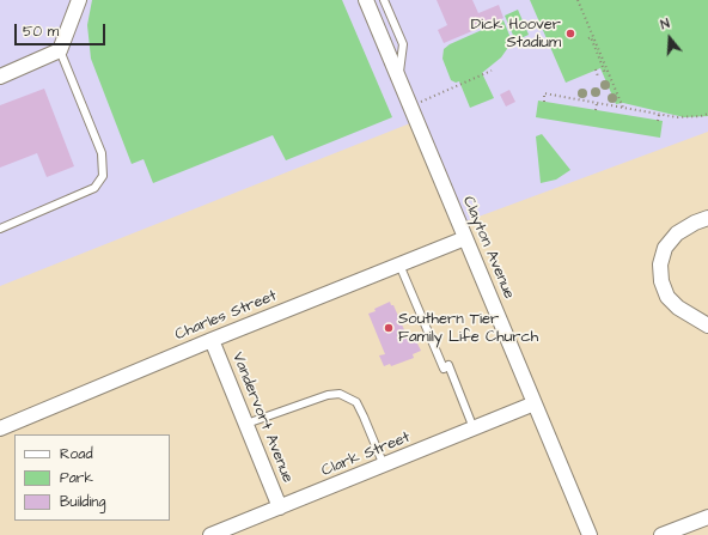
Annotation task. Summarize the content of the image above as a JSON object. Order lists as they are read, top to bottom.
{
  "streets": {
    "street": [
      "Clayton Avenue",
      "Charles Street",
      "Vandervort Avenue",
      "Clark Street"
    ]
  },
  "crossings": [
    ["Clayton Avenue", "Charles Street"],
    ["Clayton Avenue", "Clark Street"],
    ["Charles Street", "Vandervort Avenue"],
    ["Vandervort Avenue", "Clark Street"]
  ],
  "places": ["Dick Hoover Stadium", "Southern Tier Family Life Church"],
  "legend": ["Road", "Park", "Building"],
  "scale_bar": "50 m",
  "north": "top"
}
